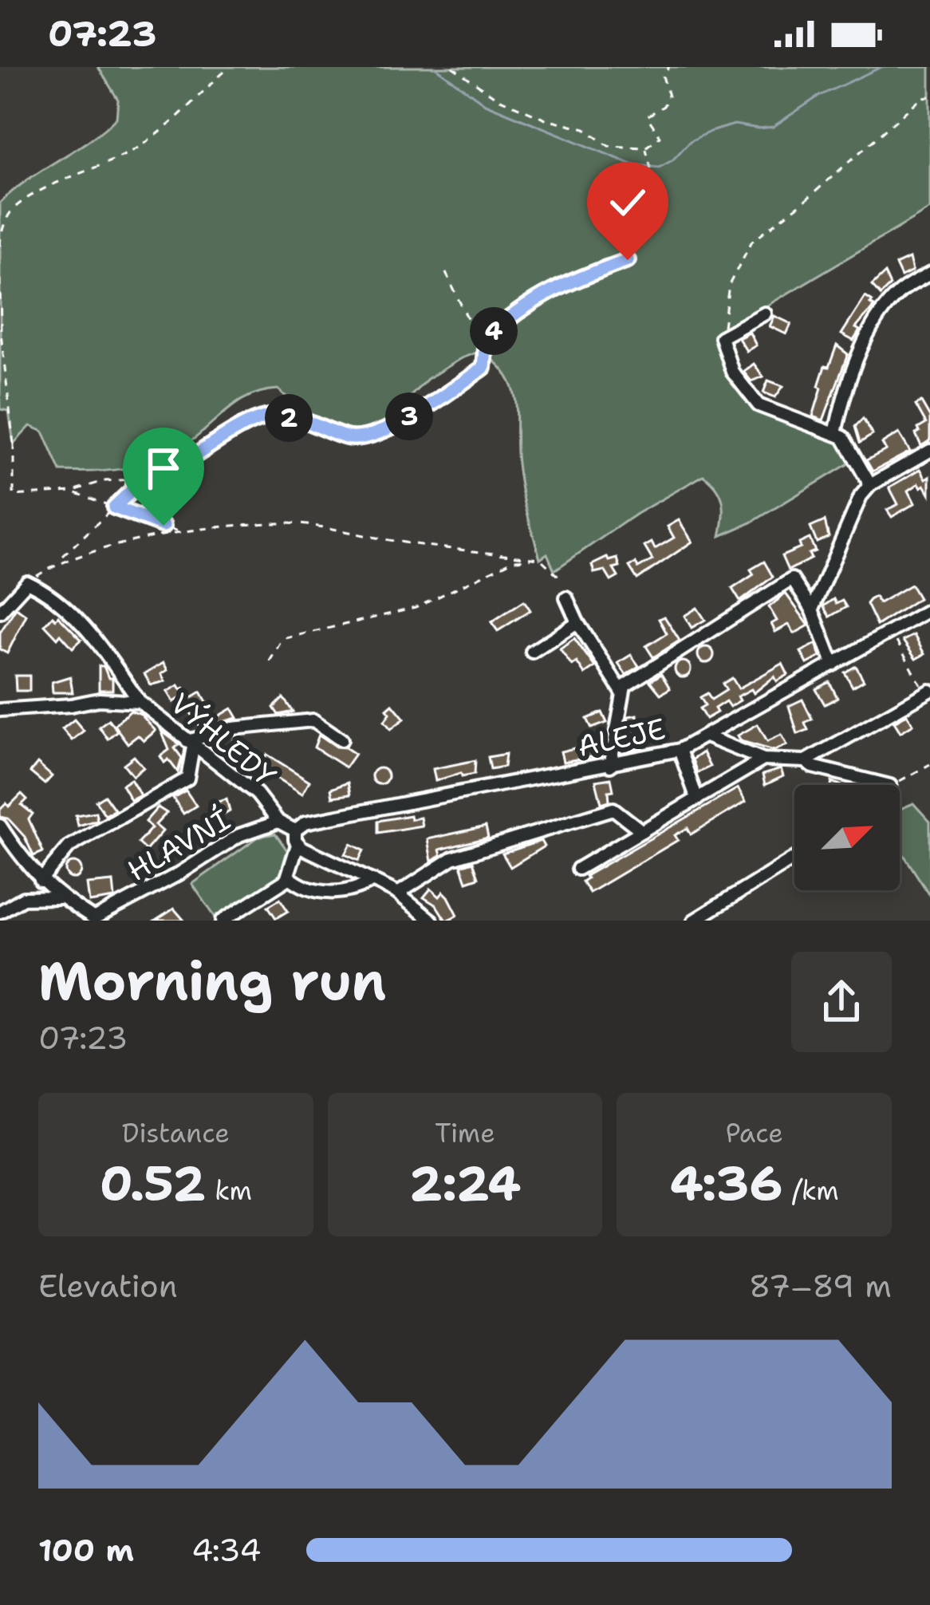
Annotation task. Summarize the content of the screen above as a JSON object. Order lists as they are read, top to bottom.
{
  "streets": {
    "street": ["ALEJE", "VÝHLEDY", "HLAVNÍ"]
  },
  "crossings": [
    ["ALEJE", "VÝHLEDY"],
    ["VÝHLEDY", "HLAVNÍ"]
  ],
  "north": "top right",
  "page": {
    "status": "07:23",
    "pins": ["4", "3", "2"],
    "heading": ["Morning run", "07:23"],
    "stats": [
      ["Distance", "0.52 km"],
      ["Time", "2:24"],
      ["Pace", "4:36 /km"]
    ],
    "chart": ["Elevation", "87–89 m"],
    "list": [
      {
        "name": "100 m",
        "note": "4:34"
      }
    ]
  }
}
